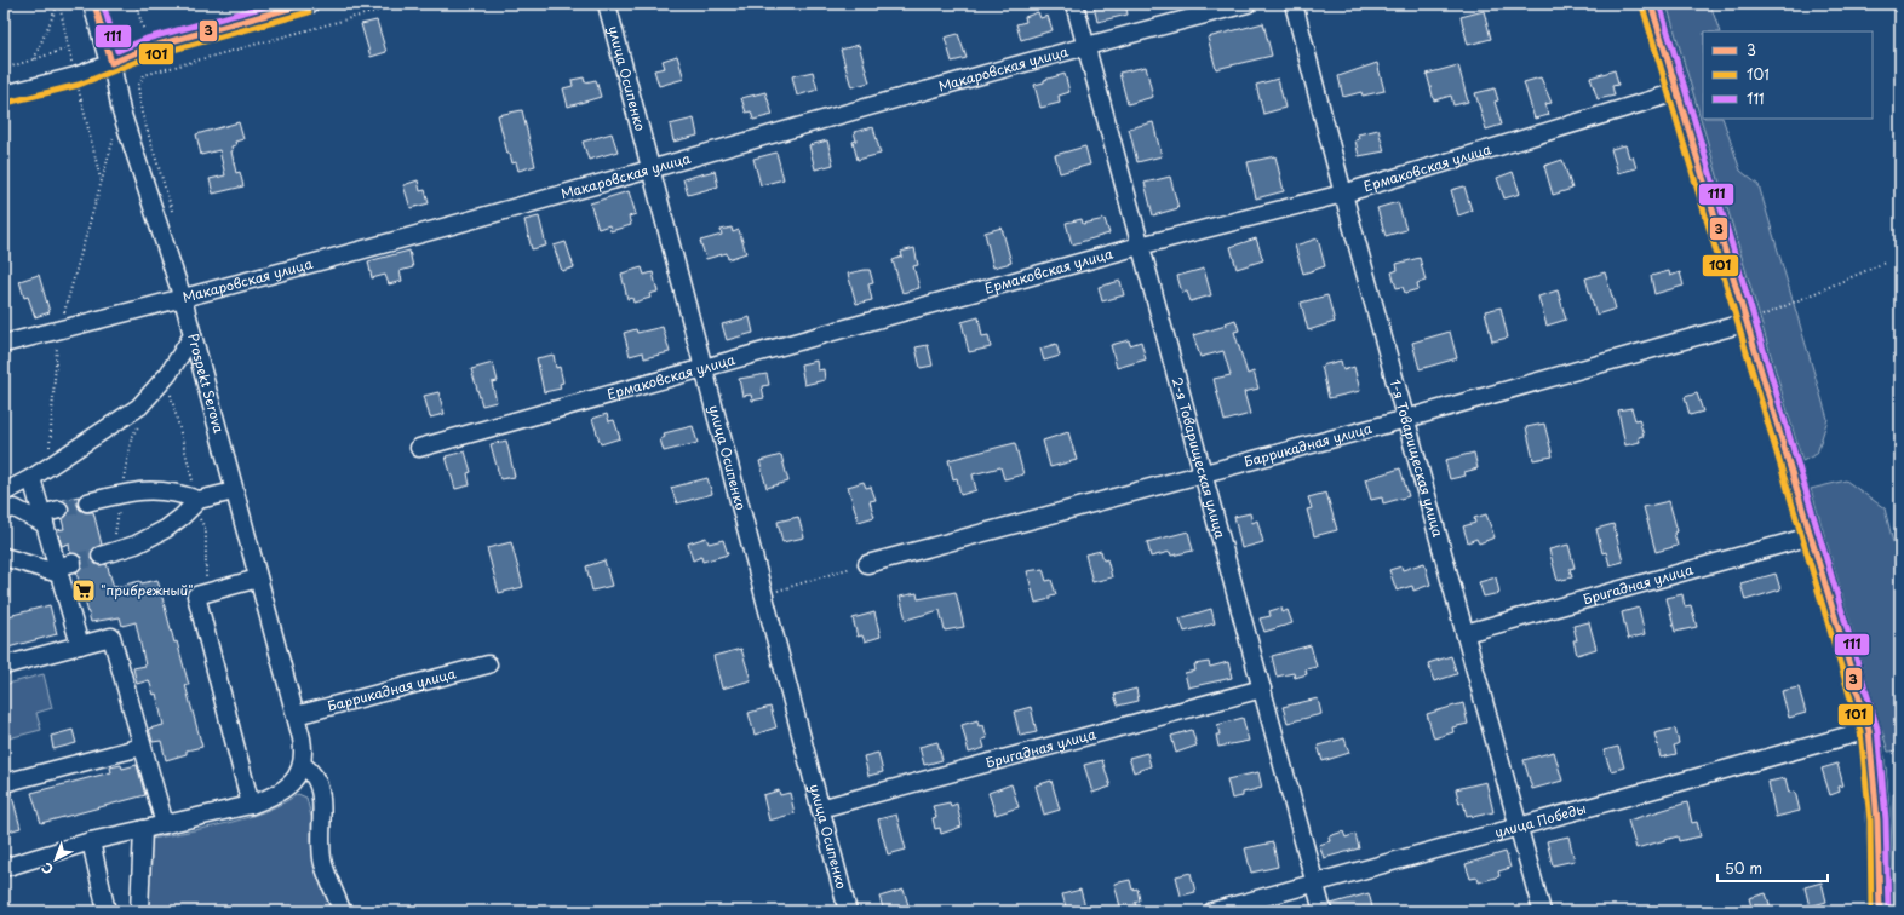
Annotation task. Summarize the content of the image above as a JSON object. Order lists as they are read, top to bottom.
{
  "streets": {
    "main road": ["Prospekt Serova"],
    "street": [
      "Макаровская улица",
      "улица Осипенко",
      "Ермаковская улица",
      "Баррикадная улица",
      "2-я Товарищеская улица",
      "1-я Товарищеская улица",
      "Бригадная улица",
      "улица Победы"
    ]
  },
  "crossings": [
    ["Макаровская улица", "улица Осипенко"],
    ["Макаровская улица", "Prospekt Serova"],
    ["Макаровская улица", "2-я Товарищеская улица"],
    ["улица Осипенко", "Ермаковская улица"],
    ["улица Осипенко", "Бригадная улица"],
    ["Ермаковская улица", "2-я Товарищеская улица"],
    ["Ермаковская улица", "1-я Товарищеская улица"],
    ["Prospekt Serova", "Баррикадная улица"],
    ["Баррикадная улица", "2-я Товарищеская улица"],
    ["Баррикадная улица", "1-я Товарищеская улица"],
    ["2-я Товарищеская улица", "Бригадная улица"],
    ["2-я Товарищеская улица", "улица Победы"],
    ["1-я Товарищеская улица", "Бригадная улица"],
    ["1-я Товарищеская улица", "улица Победы"]
  ],
  "places": {
    "supermarket": ["\"прибрежный\""]
  },
  "lines": ["transit line 3", "transit line 111", "transit line 101"],
  "legend": ["3", "101", "111"],
  "scale_bar": "50 m",
  "north": "bottom left"
}
